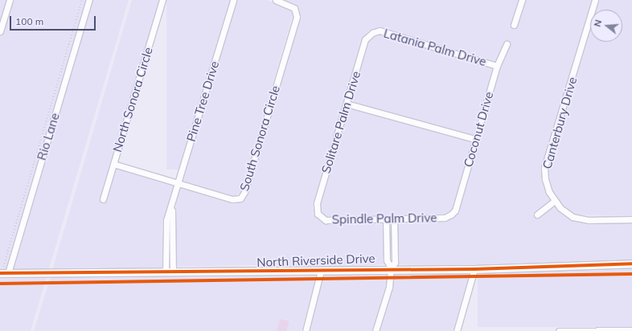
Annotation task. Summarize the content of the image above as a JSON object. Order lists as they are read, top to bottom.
{
  "streets": {
    "street": [
      "Latania Palm Drive",
      "North Sonora Circle",
      "Pine Tree Drive",
      "Solitare Palm Drive",
      "Canterbury Drive",
      "Coconut Drive",
      "Rio Lane",
      "South Sonora Circle",
      "Spindle Palm Drive",
      "North Riverside Drive"
    ]
  },
  "crossings": [
    ["Latania Palm Drive", "Solitare Palm Drive"],
    ["Latania Palm Drive", "Coconut Drive"],
    ["North Sonora Circle", "South Sonora Circle"],
    ["Pine Tree Drive", "South Sonora Circle"],
    ["Pine Tree Drive", "North Riverside Drive"],
    ["Solitare Palm Drive", "Spindle Palm Drive"],
    ["Coconut Drive", "Spindle Palm Drive"],
    ["Rio Lane", "North Riverside Drive"]
  ],
  "scale_bar": "100 m",
  "north": "left"
}
